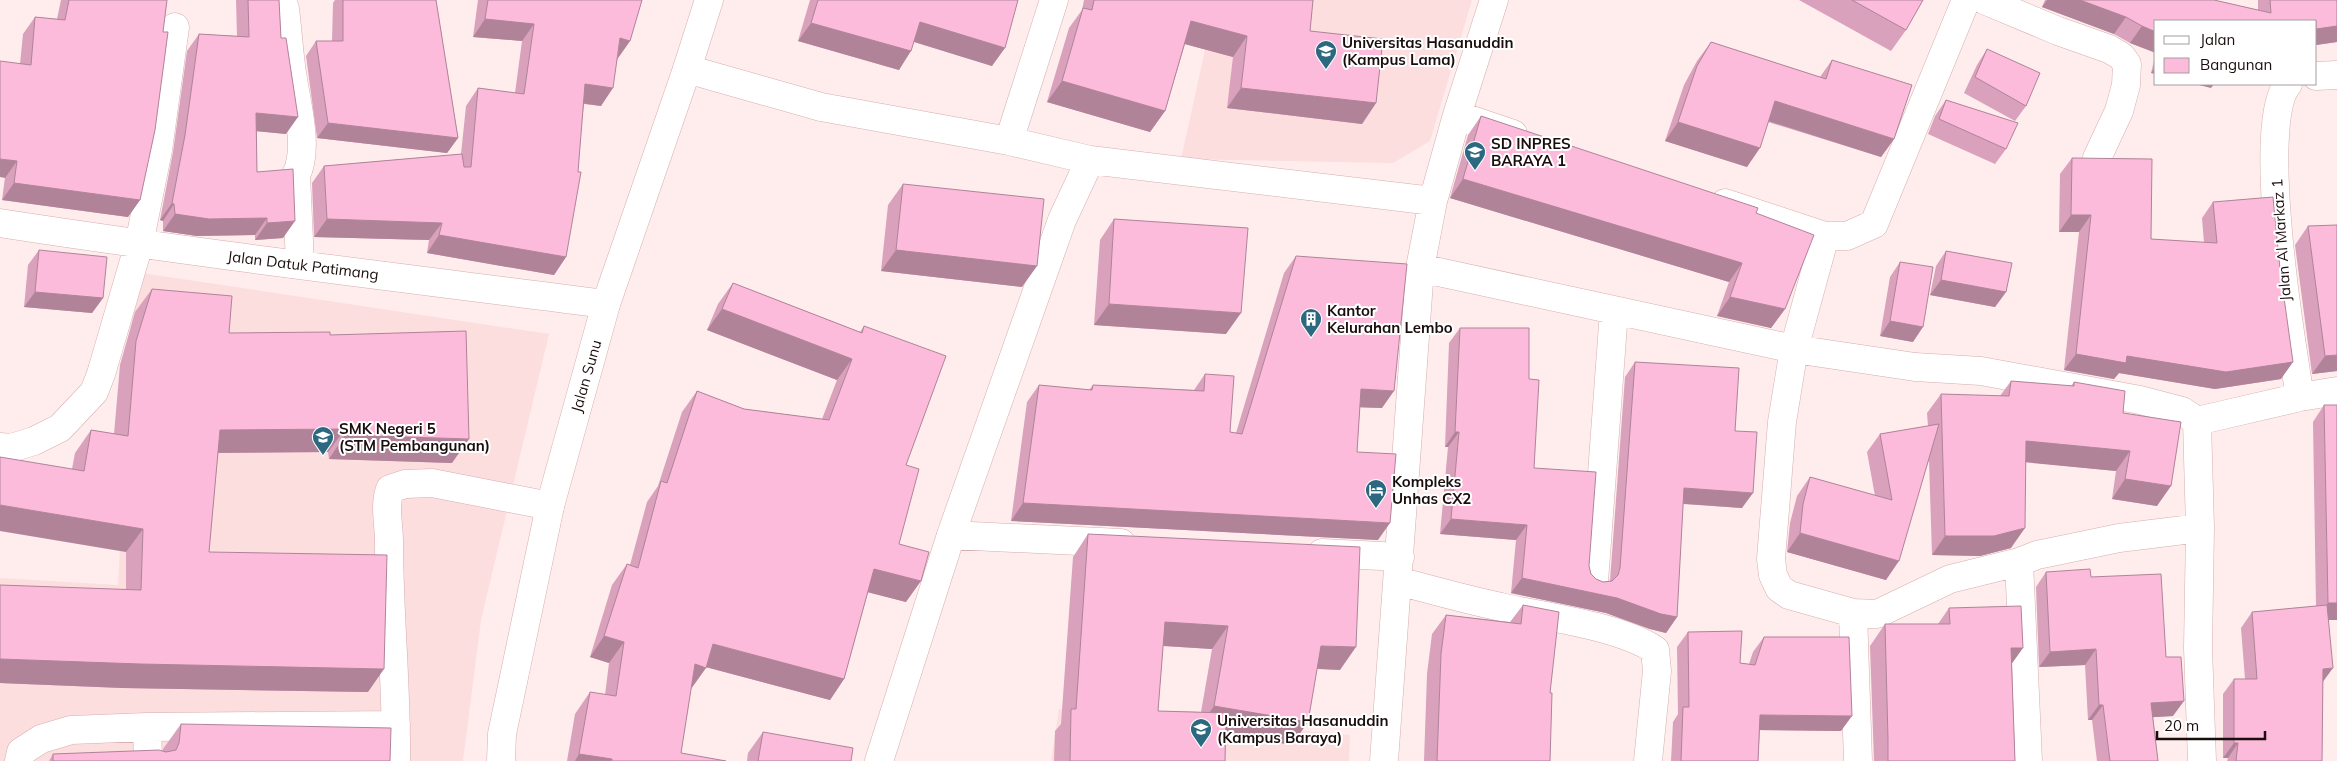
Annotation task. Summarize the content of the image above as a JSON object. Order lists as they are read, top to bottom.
{
  "streets": {
    "street": ["Jalan Al Markaz 1", "Jalan Datuk Patimang", "Jalan Sunu"]
  },
  "crossings": [
    ["Jalan Datuk Patimang", "Jalan Sunu"]
  ],
  "places": {
    "school or university": [
      "Universitas Hasanuddin (Kampus Lama)",
      "SD INPRES BARAYA 1",
      "SMK Negeri 5 (STM Pembangunan)",
      "Universitas Hasanuddin (Kampus Baraya)"
    ],
    "building": ["Kantor Kelurahan Lembo"],
    "hotel": ["Kompleks Unhas CX2"]
  },
  "legend": ["Jalan", "Bangunan"],
  "scale_bar": "20 m"
}
